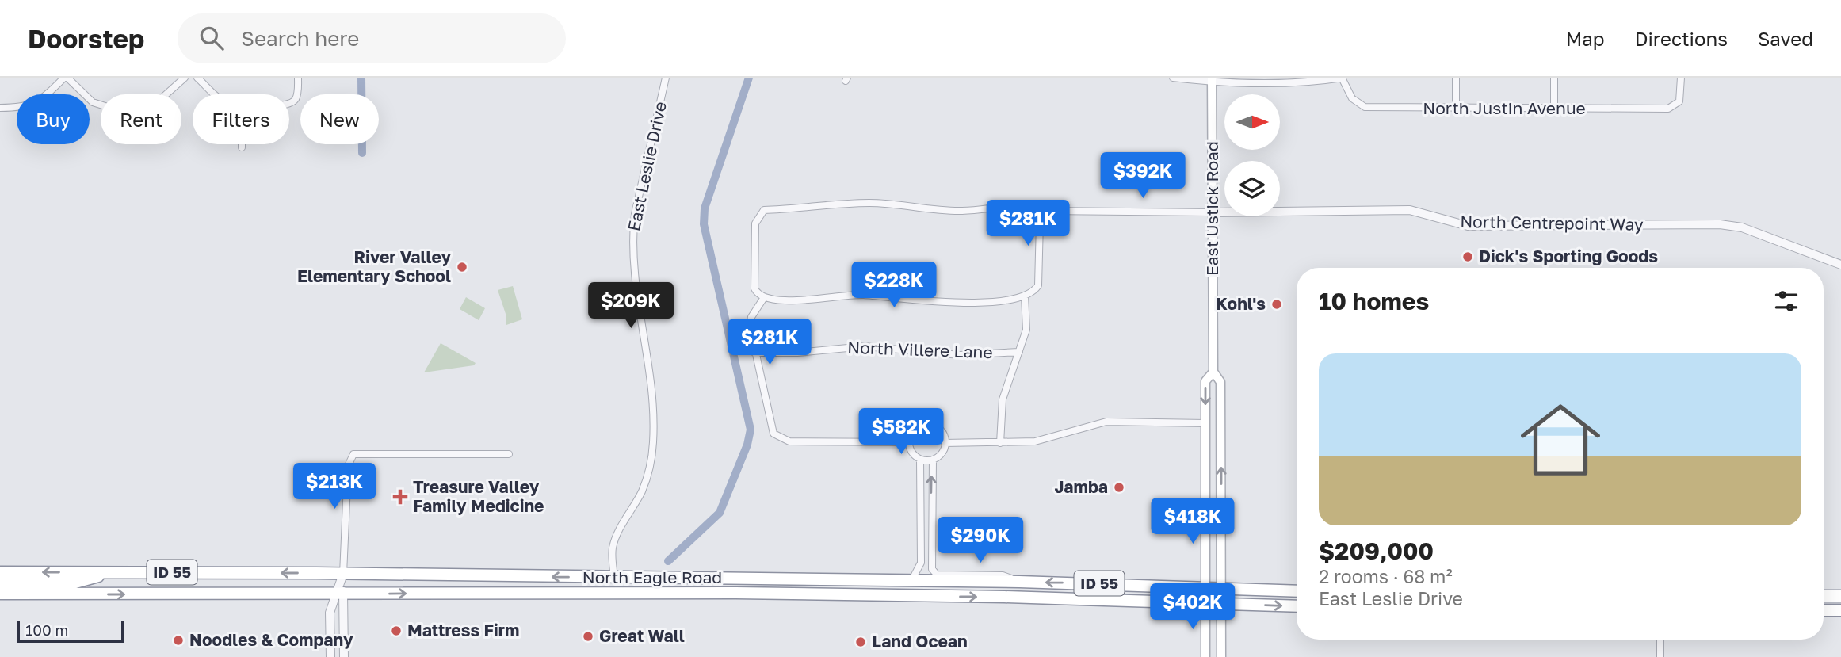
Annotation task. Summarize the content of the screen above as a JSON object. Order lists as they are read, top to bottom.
{
  "streets": {
    "highway": ["ID 55", "North Eagle Road"],
    "main road": ["East Ustick Road"],
    "street": [
      "North Justin Avenue",
      "East Leslie Drive",
      "North Centrepoint Way",
      "North Villere Lane"
    ]
  },
  "crossings": [
    ["East Leslie Drive", "North Eagle Road"],
    ["East Ustick Road", "North Centrepoint Way"],
    ["East Ustick Road", "North Eagle Road"]
  ],
  "places": {
    "other": [
      "Dick's Sporting Goods",
      "River Valley Elementary School",
      "Kohl's",
      "Jamba",
      "Mattress Firm",
      "Great Wall",
      "Noodles & Company",
      "Land Ocean"
    ],
    "health": ["Treasure Valley Family Medicine"]
  },
  "scale_bar": "100 m",
  "north": "right",
  "page": {
    "header": "Doorstep",
    "search": "Search here",
    "nav": ["Map", "Directions", "Saved"],
    "chip": [
      "Buy",
      "Rent",
      "Filters",
      "New"
    ],
    "price": [
      "$392K",
      "$281K",
      "$228K",
      "$209K",
      "$281K",
      "$582K",
      "$213K",
      "$418K",
      "$290K",
      "$402K"
    ],
    "heading": "10 homes",
    "list": [
      {
        "name": "$209,000",
        "note": "2 rooms · 68 m² · East Leslie Drive"
      }
    ],
    "scale": "100 m"
  }
}
